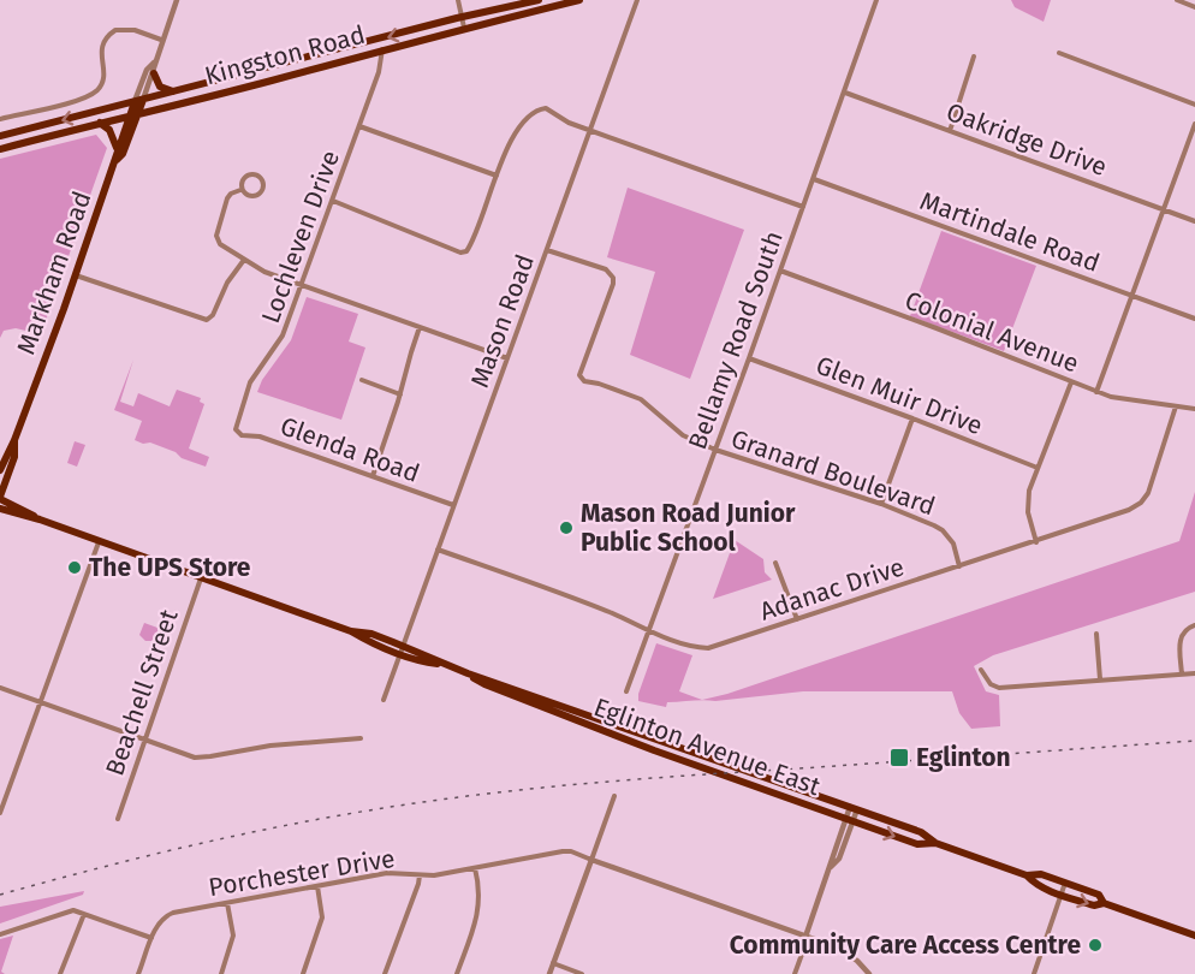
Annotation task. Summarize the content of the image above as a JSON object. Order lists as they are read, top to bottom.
{
  "streets": {
    "main road": ["Kingston Road", "Markham Road", "Eglinton Avenue East"],
    "street": [
      "Oakridge Drive",
      "Martindale Road",
      "Lochleven Drive",
      "Mason Road",
      "Colonial Avenue",
      "Bellamy Road South",
      "Glen Muir Drive",
      "Glenda Road",
      "Granard Boulevard",
      "Adanac Drive",
      "Beachell Street",
      "Porchester Drive"
    ]
  },
  "crossings": [
    ["Kingston Road", "Lochleven Drive"],
    ["Kingston Road", "Markham Road"],
    ["Oakridge Drive", "Bellamy Road South"],
    ["Martindale Road", "Bellamy Road South"],
    ["Lochleven Drive", "Glenda Road"],
    ["Markham Road", "Eglinton Avenue East"],
    ["Mason Road", "Glenda Road"],
    ["Mason Road", "Granard Boulevard"],
    ["Mason Road", "Adanac Drive"],
    ["Mason Road", "Eglinton Avenue East"],
    ["Colonial Avenue", "Bellamy Road South"],
    ["Colonial Avenue", "Adanac Drive"],
    ["Bellamy Road South", "Glen Muir Drive"],
    ["Bellamy Road South", "Granard Boulevard"],
    ["Bellamy Road South", "Adanac Drive"],
    ["Granard Boulevard", "Adanac Drive"],
    ["Beachell Street", "Eglinton Avenue East"]
  ],
  "places": {
    "other": ["Mason Road Junior Public School", "The UPS Store", "Community Care Access Centre"],
    "transit": ["Eglinton"]
  }
}
